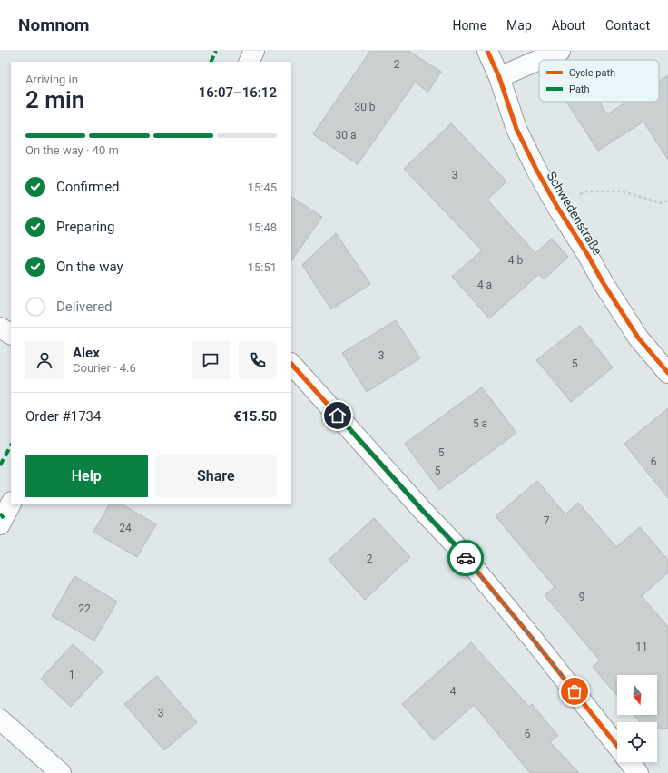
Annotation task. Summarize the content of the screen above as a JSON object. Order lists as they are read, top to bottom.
{
  "streets": {
    "street": ["Schwedenstraße"]
  },
  "house_numbers": [
    "2",
    "30 b",
    "30 a",
    "3",
    "4 b",
    "4 a",
    "3",
    "5",
    "5 a",
    "5",
    "6",
    "5",
    "7",
    "24",
    "2",
    "9",
    "22",
    "11",
    "1",
    "4",
    "3",
    "6"
  ],
  "legend": ["Cycle path", "Path"],
  "north": "bottom",
  "page": {
    "header": "Nomnom",
    "nav": [
      "Home",
      "Map",
      "About",
      "Contact"
    ],
    "heading": ["2 min", "Arriving in", "16:07–16:12"],
    "panel": [
      "Alex",
      "Courier · 4.6",
      "Order #1734",
      "€15.50"
    ],
    "bar": "On the way · 40 m",
    "list": [
      ["Confirmed", "15:45"],
      ["Preparing", "15:48"],
      ["On the way", "15:51"],
      "Delivered"
    ],
    "buttons": ["Help", "Share"]
  }
}
